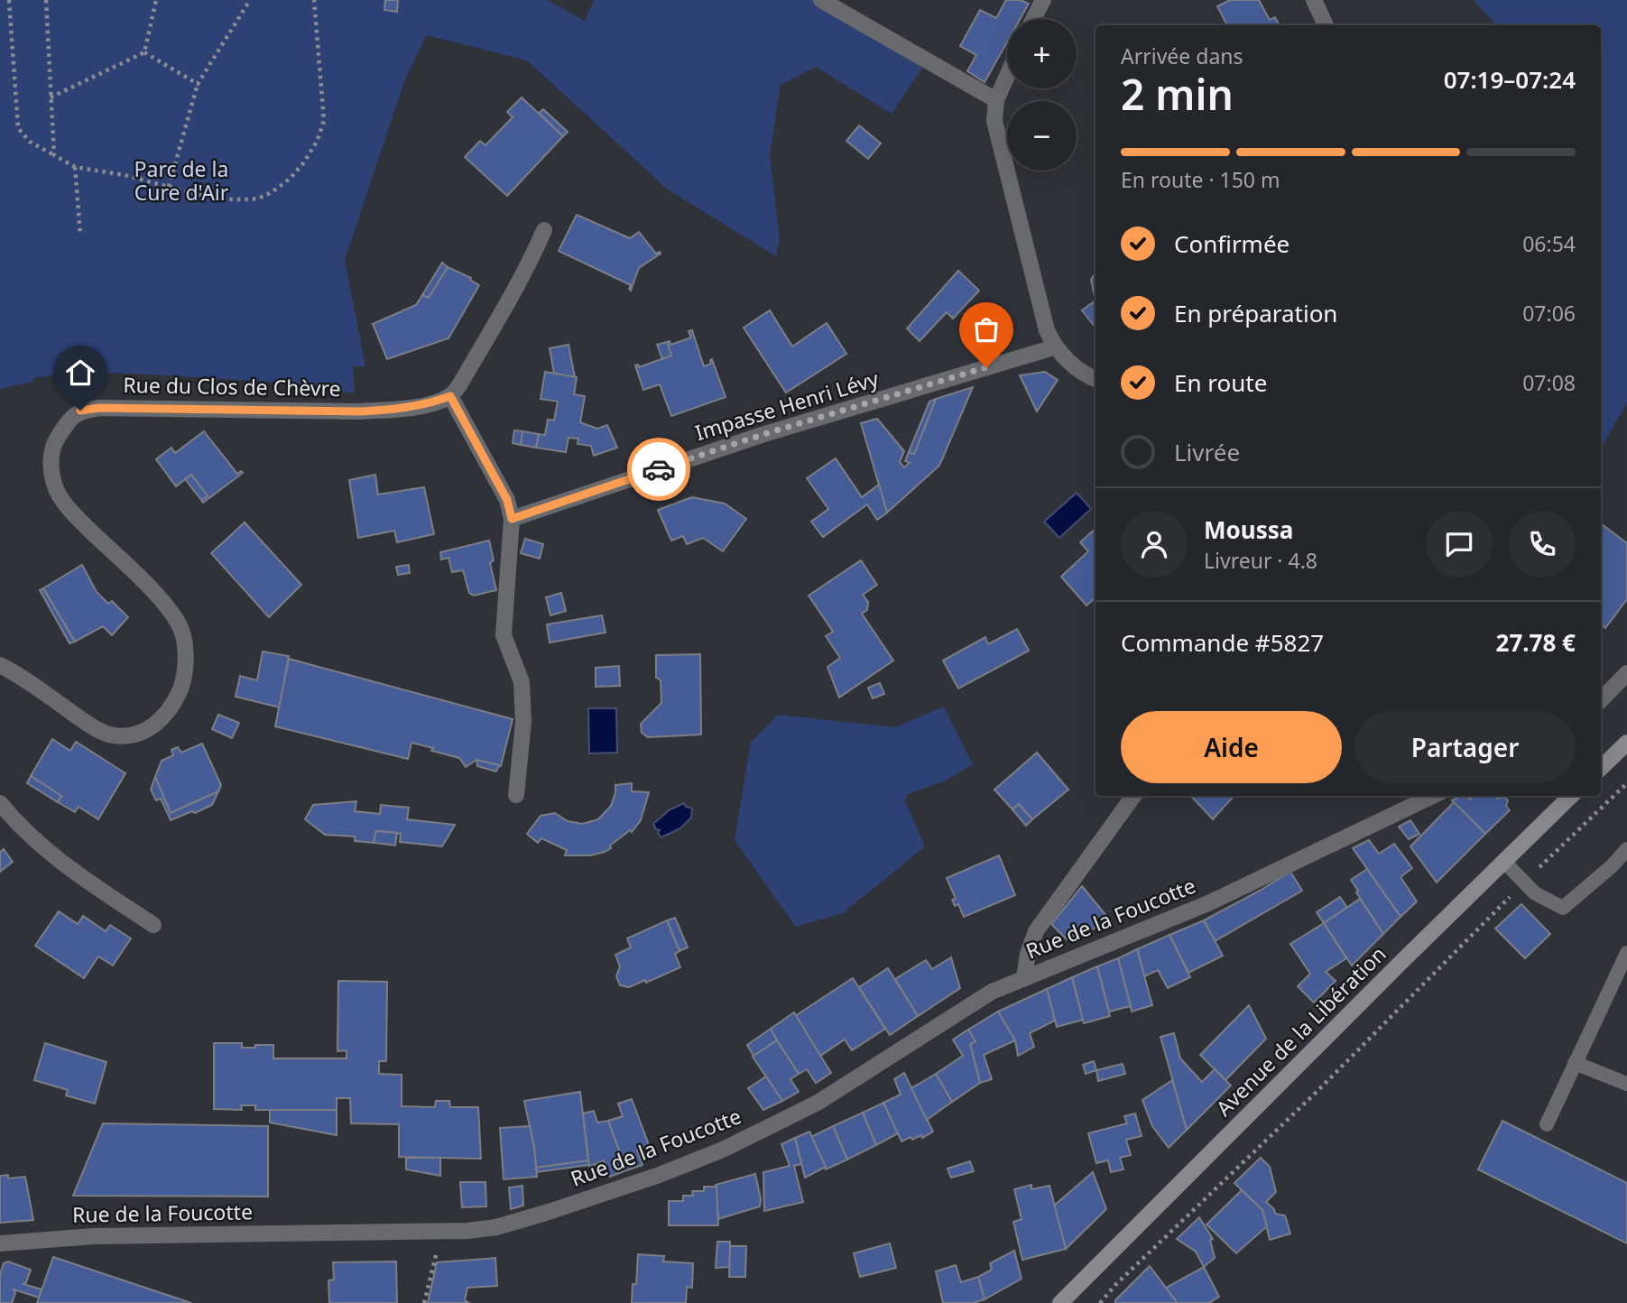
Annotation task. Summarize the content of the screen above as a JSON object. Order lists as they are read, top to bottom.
{
  "streets": {
    "main road": ["Avenue de la Libération"],
    "street": ["Rue du Clos de Chèvre", "Impasse Henri Lévy", "Rue de la Foucotte"]
  },
  "parks": ["Parc de la Cure d'Air"],
  "page": {
    "map_buttons": ["+", "−"],
    "heading": ["2 min", "Arrivée dans", "07:19–07:24"],
    "panel": [
      "Moussa",
      "Livreur · 4.8",
      "Commande #5827",
      "27.78 €"
    ],
    "bar": "En route · 150 m",
    "list": [
      ["Confirmée", "06:54"],
      ["En préparation", "07:06"],
      ["En route", "07:08"],
      "Livrée"
    ],
    "buttons": ["Aide", "Partager"]
  }
}
